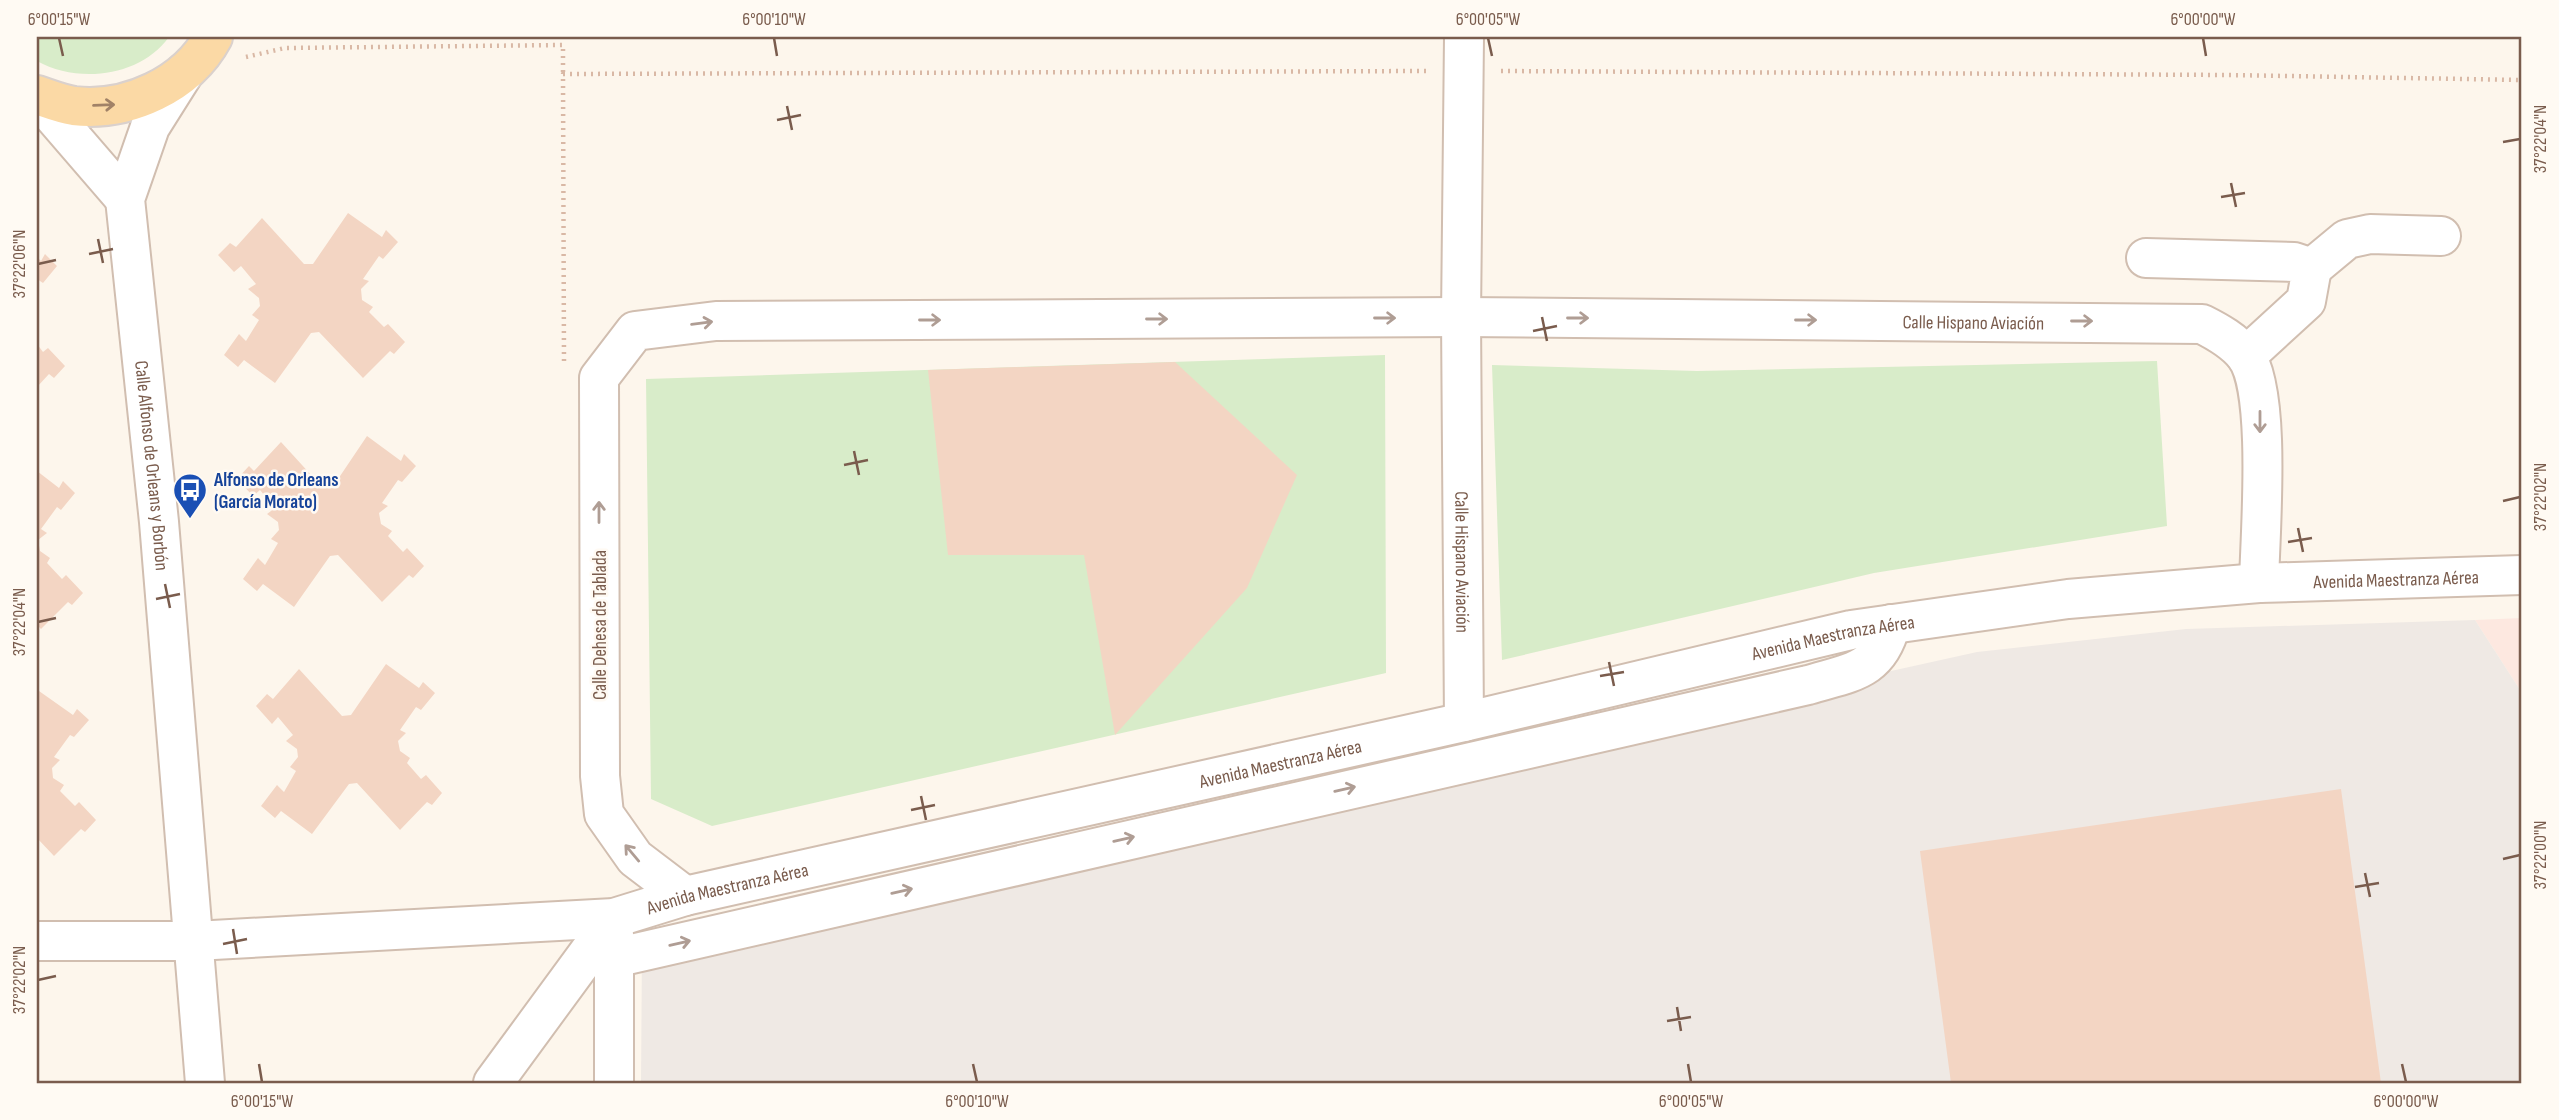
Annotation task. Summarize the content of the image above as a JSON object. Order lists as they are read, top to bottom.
{
  "streets": {
    "street": [
      "Calle Hispano Aviación",
      "Calle Alfonso de Orleans y Borbón",
      "Avenida Maestranza Aérea",
      "Calle Dehesa de Tablada"
    ]
  },
  "crossings": [
    ["Calle Hispano Aviación", "Avenida Maestranza Aérea"],
    ["Calle Hispano Aviación", "Calle Dehesa de Tablada"],
    ["Calle Alfonso de Orleans y Borbón", "Avenida Maestranza Aérea"],
    ["Avenida Maestranza Aérea", "Calle Dehesa de Tablada"]
  ],
  "one_way": ["Calle Hispano Aviación"],
  "places": {
    "bus stop": ["Alfonso de Orleans (García Morato)"]
  },
  "coordinates": [
    "6°00'15\"W",
    "6°00'10\"W",
    "6°00'05\"W",
    "6°00'00\"W",
    "37°22'04\"N",
    "37°22'06\"N",
    "37°22'02\"N",
    "37°22'00\"N"
  ]
}
